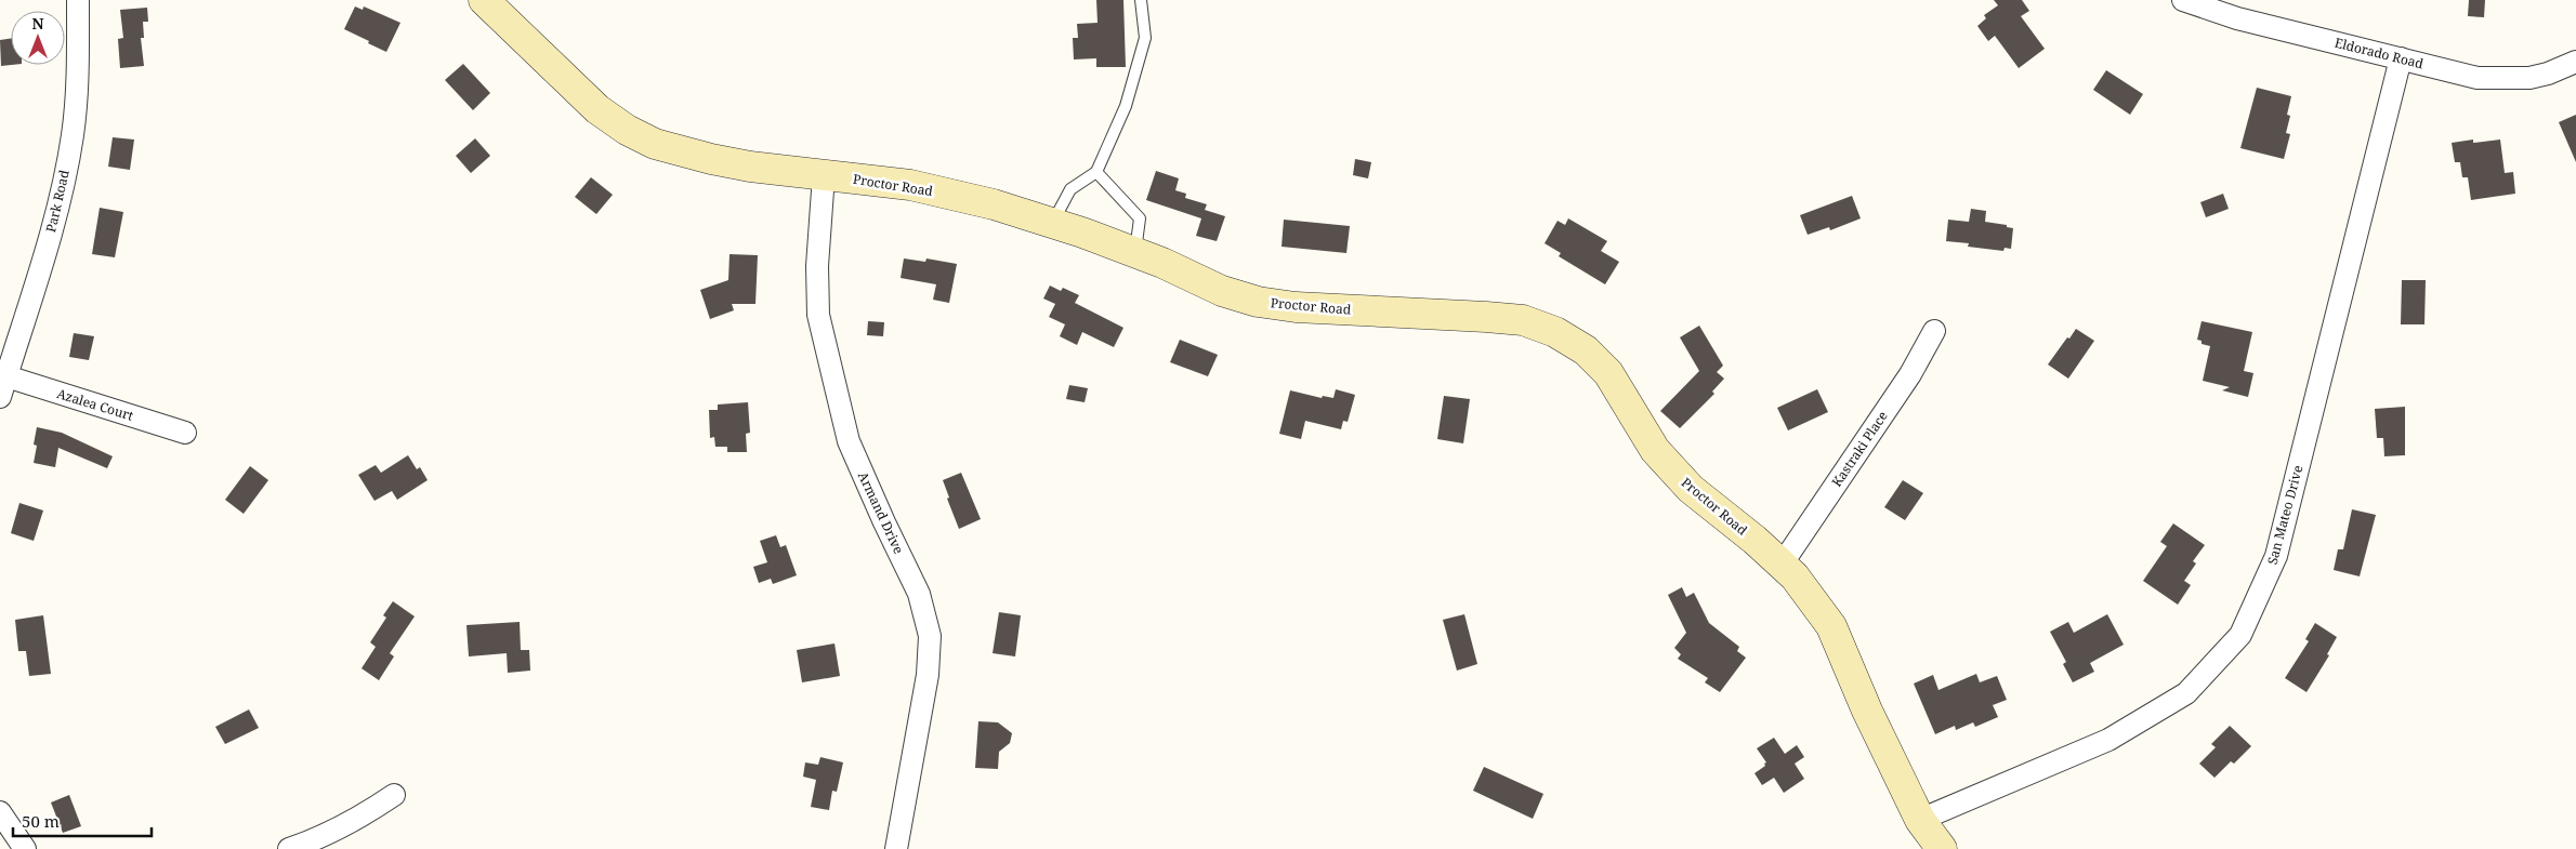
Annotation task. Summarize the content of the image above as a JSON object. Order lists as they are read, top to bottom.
{
  "streets": {
    "main road": ["Proctor Road"],
    "street": [
      "Eldorado Road",
      "Park Road",
      "Azalea Court",
      "Kastraki Place",
      "Armand Drive",
      "San Mateo Drive"
    ]
  },
  "crossings": [
    ["Eldorado Road", "San Mateo Drive"],
    ["Proctor Road", "Kastraki Place"],
    ["Proctor Road", "Armand Drive"],
    ["Proctor Road", "San Mateo Drive"],
    ["Park Road", "Azalea Court"]
  ],
  "scale_bar": "50 m",
  "north": "top"
}
